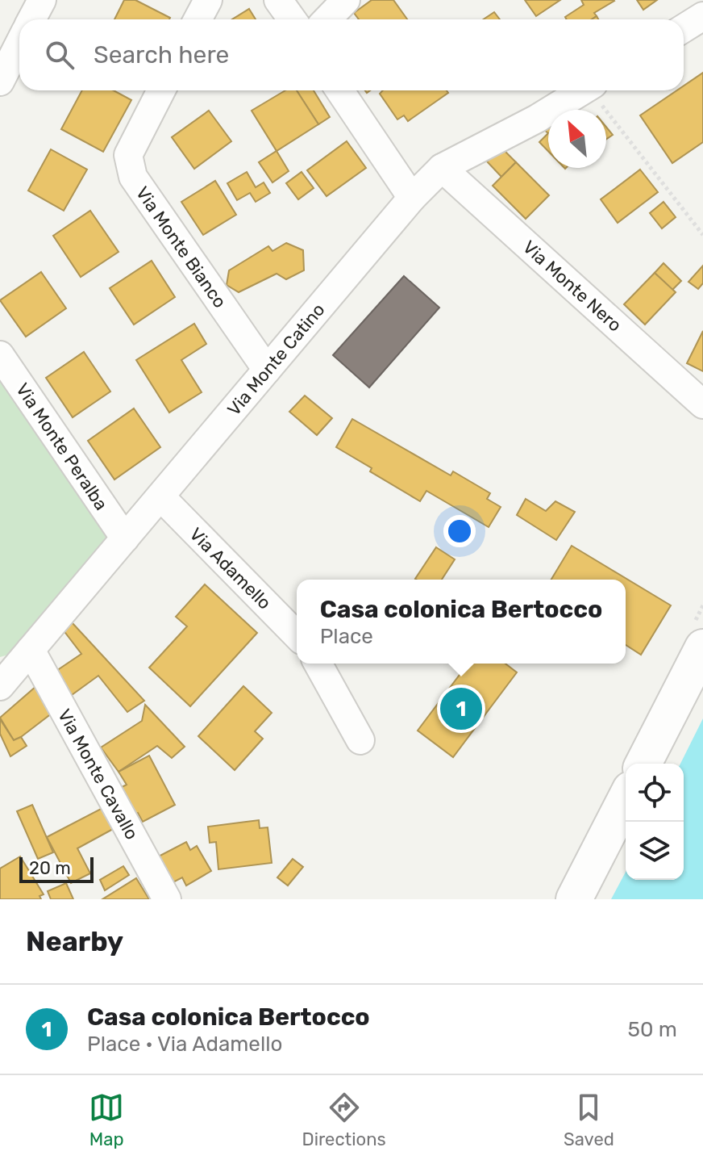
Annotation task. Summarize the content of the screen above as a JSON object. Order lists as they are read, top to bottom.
{
  "streets": {
    "street": [
      "Via Monte Bianco",
      "Via Monte Nero",
      "Via Monte Catino",
      "Via Monte Peralba",
      "Via Adamello",
      "Via Monte Cavallo"
    ]
  },
  "crossings": [
    ["Via Monte Bianco", "Via Monte Catino"],
    ["Via Monte Nero", "Via Monte Catino"],
    ["Via Monte Catino", "Via Monte Peralba"],
    ["Via Monte Catino", "Via Adamello"],
    ["Via Monte Catino", "Via Monte Cavallo"]
  ],
  "scale_bar": "20 m",
  "north": "top left",
  "page": {
    "search": "Search here",
    "popup": ["Casa colonica Bertocco", "Place"],
    "pins": "1",
    "scale": "20 m",
    "heading": "Nearby",
    "list": [
      {
        "mark": "1",
        "name": "Casa colonica Bertocco",
        "note": "Place · Via Adamello",
        "value": "50 m"
      }
    ],
    "nav": ["Map", "Directions", "Saved"]
  }
}
